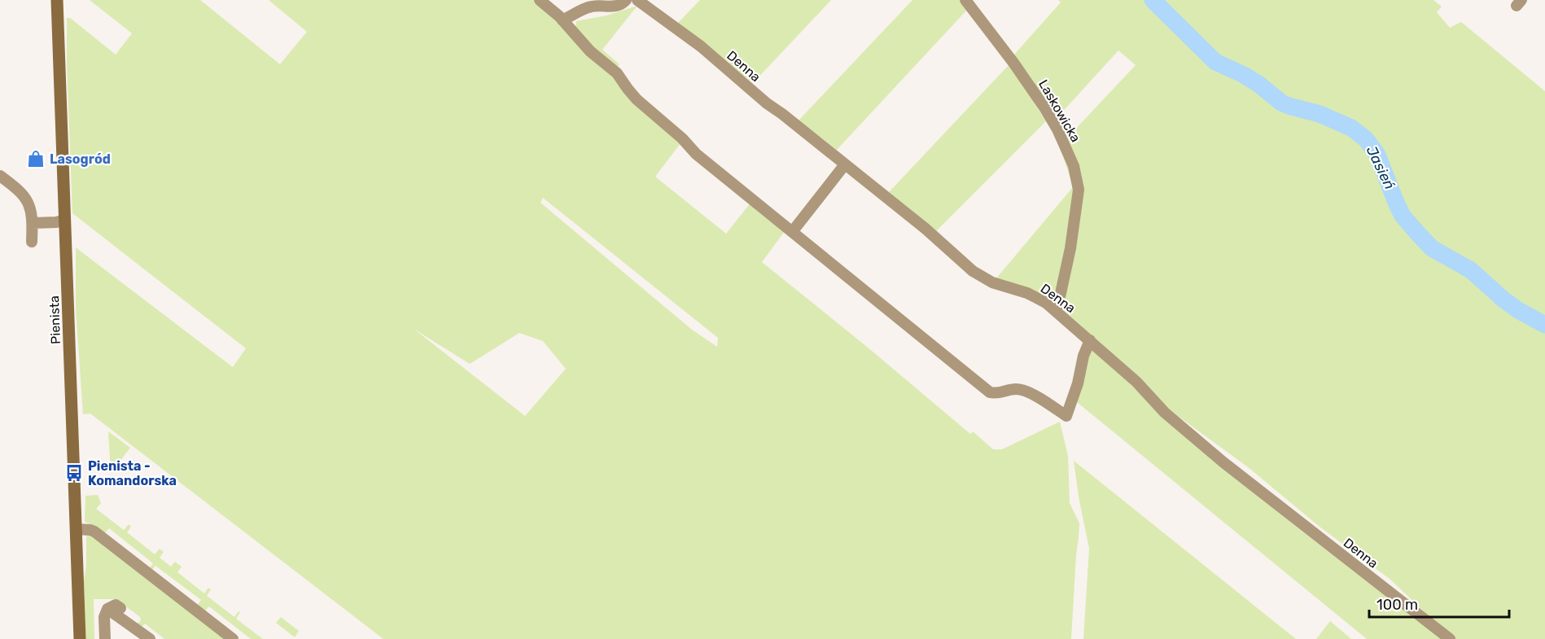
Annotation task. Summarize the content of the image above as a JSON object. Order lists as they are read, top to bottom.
{
  "streets": {
    "street": ["Denna", "Laskowicka", "Pienista"]
  },
  "crossings": [
    ["Denna", "Laskowicka"]
  ],
  "water": ["Jasień"],
  "places": {
    "shop": ["Lasogród"],
    "bus stop": ["Pienista - Komandorska"]
  },
  "scale_bar": "100 m"
}
